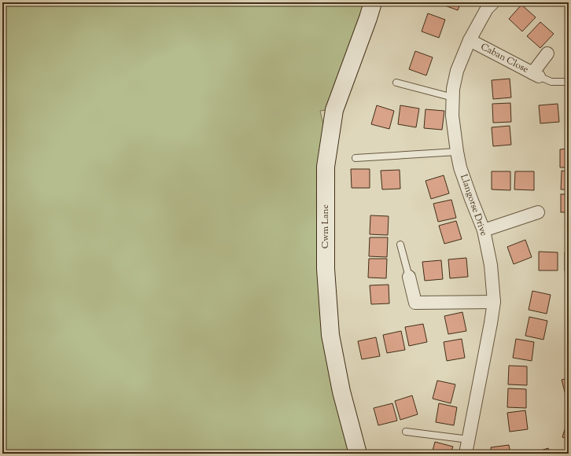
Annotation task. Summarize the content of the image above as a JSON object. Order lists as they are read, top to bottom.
{
  "streets": {
    "street": ["Caban Close", "Llangorse Drive", "Cwm Lane"]
  },
  "crossings": [
    ["Caban Close", "Llangorse Drive"]
  ]
}
